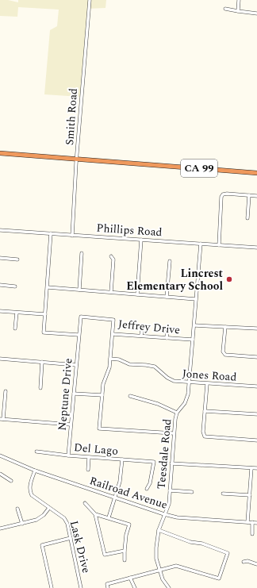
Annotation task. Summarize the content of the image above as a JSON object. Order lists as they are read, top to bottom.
{
  "streets": {
    "highway": ["CA 99"],
    "street": [
      "Smith Road",
      "Phillips Road",
      "Jeffrey Drive",
      "Jones Road",
      "Neptune Drive",
      "Del Lago",
      "Teesdale Road",
      "Railroad Avenue",
      "Lask Drive"
    ]
  },
  "crossings": [
    ["Smith Road", "CA 99"],
    ["Smith Road", "Phillips Road"],
    ["Phillips Road", "Teesdale Road"],
    ["Jeffrey Drive", "Neptune Drive"],
    ["Jeffrey Drive", "Teesdale Road"],
    ["Jones Road", "Teesdale Road"],
    ["Neptune Drive", "Del Lago"],
    ["Teesdale Road", "Railroad Avenue"],
    ["Railroad Avenue", "Lask Drive"]
  ],
  "places": ["Lincrest Elementary School"]
}
